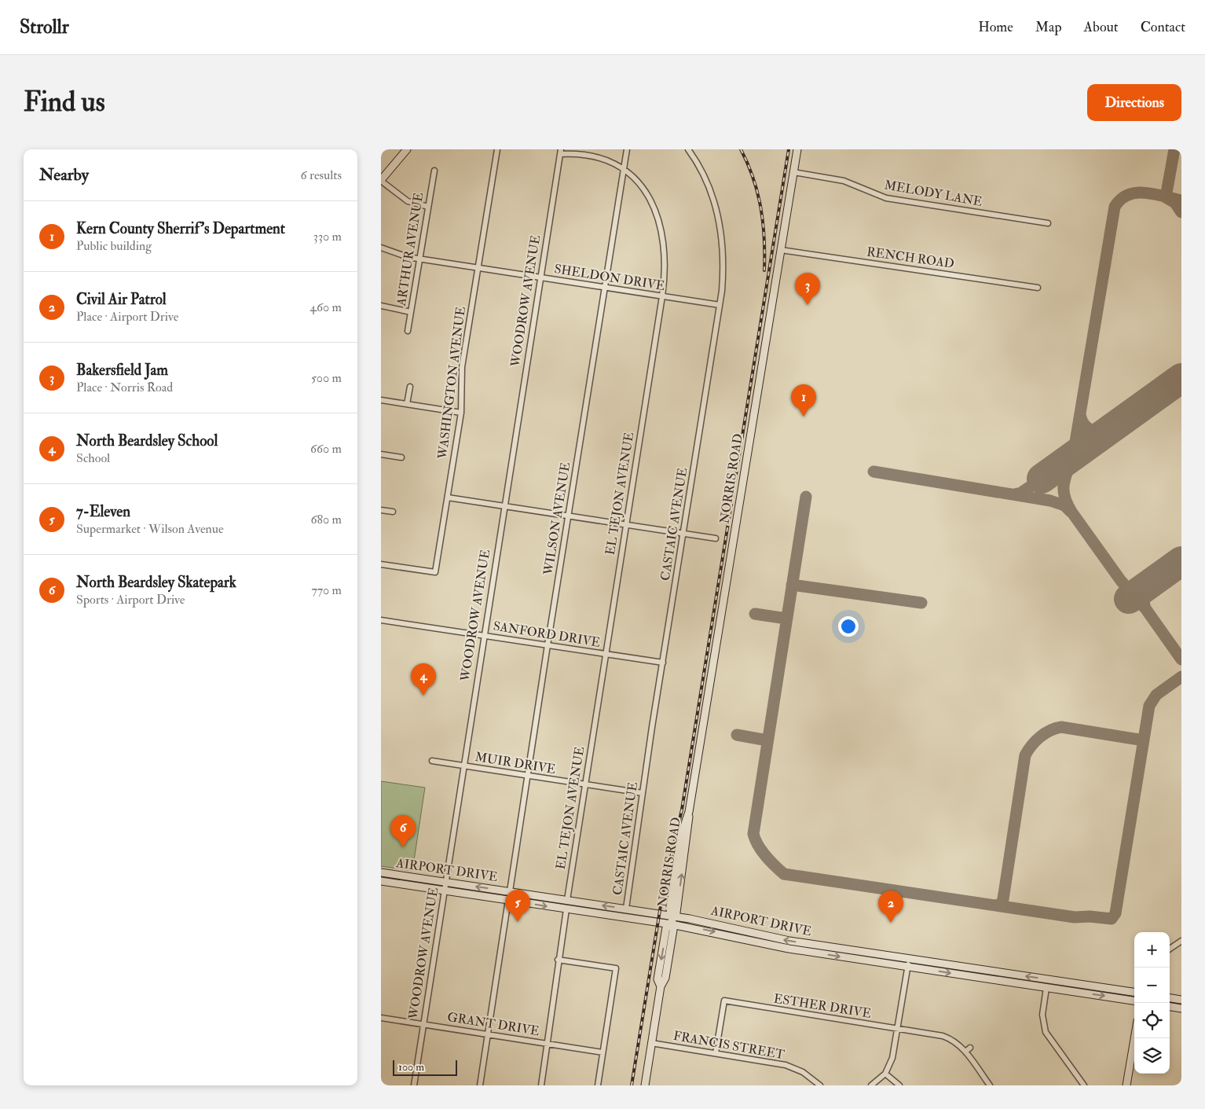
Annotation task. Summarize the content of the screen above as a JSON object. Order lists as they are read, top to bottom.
{
  "streets": {
    "main road": ["NORRIS ROAD", "AIRPORT DRIVE"],
    "street": [
      "MELODY LANE",
      "ARTHUR AVENUE",
      "RENCH ROAD",
      "SHELDON DRIVE",
      "WOODROW AVENUE",
      "WASHINGTON AVENUE",
      "EL TEJON AVENUE",
      "WILSON AVENUE",
      "CASTAIC AVENUE",
      "SANFORD DRIVE",
      "MUIR DRIVE",
      "ESTHER DRIVE",
      "GRANT DRIVE",
      "FRANCIS STREET"
    ]
  },
  "crossings": [
    ["MELODY LANE", "NORRIS ROAD"],
    ["ARTHUR AVENUE", "SHELDON DRIVE"],
    ["RENCH ROAD", "NORRIS ROAD"],
    ["SHELDON DRIVE", "WOODROW AVENUE"],
    ["SHELDON DRIVE", "WASHINGTON AVENUE"],
    ["SHELDON DRIVE", "EL TEJON AVENUE"],
    ["SHELDON DRIVE", "WILSON AVENUE"],
    ["SHELDON DRIVE", "CASTAIC AVENUE"],
    ["WOODROW AVENUE", "EL TEJON AVENUE"],
    ["WOODROW AVENUE", "SANFORD DRIVE"],
    ["WOODROW AVENUE", "MUIR DRIVE"],
    ["WOODROW AVENUE", "AIRPORT DRIVE"],
    ["WOODROW AVENUE", "GRANT DRIVE"],
    ["NORRIS ROAD", "AIRPORT DRIVE"],
    ["NORRIS ROAD", "FRANCIS STREET"],
    ["EL TEJON AVENUE", "WILSON AVENUE"],
    ["EL TEJON AVENUE", "SANFORD DRIVE"],
    ["EL TEJON AVENUE", "MUIR DRIVE"],
    ["EL TEJON AVENUE", "AIRPORT DRIVE"],
    ["WILSON AVENUE", "SANFORD DRIVE"],
    ["WILSON AVENUE", "MUIR DRIVE"],
    ["WILSON AVENUE", "AIRPORT DRIVE"],
    ["CASTAIC AVENUE", "SANFORD DRIVE"],
    ["CASTAIC AVENUE", "MUIR DRIVE"],
    ["CASTAIC AVENUE", "AIRPORT DRIVE"],
    ["ESTHER DRIVE", "FRANCIS STREET"]
  ],
  "scale_bar": "100 m",
  "page": {
    "header": "Strollr",
    "nav": [
      "Home",
      "Map",
      "About",
      "Contact"
    ],
    "buttons": "Directions",
    "title": "Find us",
    "heading": ["Nearby", "6 results"],
    "list": [
      {
        "mark": "1",
        "name": "Kern County Sherrif's Department",
        "note": "Public building",
        "value": "330 m"
      },
      {
        "mark": "2",
        "name": "Civil Air Patrol",
        "note": "Place · Airport Drive",
        "value": "460 m"
      },
      {
        "mark": "3",
        "name": "Bakersfield Jam",
        "note": "Place · Norris Road",
        "value": "500 m"
      },
      {
        "mark": "4",
        "name": "North Beardsley School",
        "note": "School",
        "value": "660 m"
      },
      {
        "mark": "5",
        "name": "7-Eleven",
        "note": "Supermarket · Wilson Avenue",
        "value": "680 m"
      },
      {
        "mark": "6",
        "name": "North Beardsley Skatepark",
        "note": "Sports · Airport Drive",
        "value": "770 m"
      }
    ],
    "pins": [
      "3",
      "1",
      "4",
      "6",
      "5",
      "2"
    ],
    "map_buttons": ["+", "−"],
    "scale": "100 m"
  }
}
